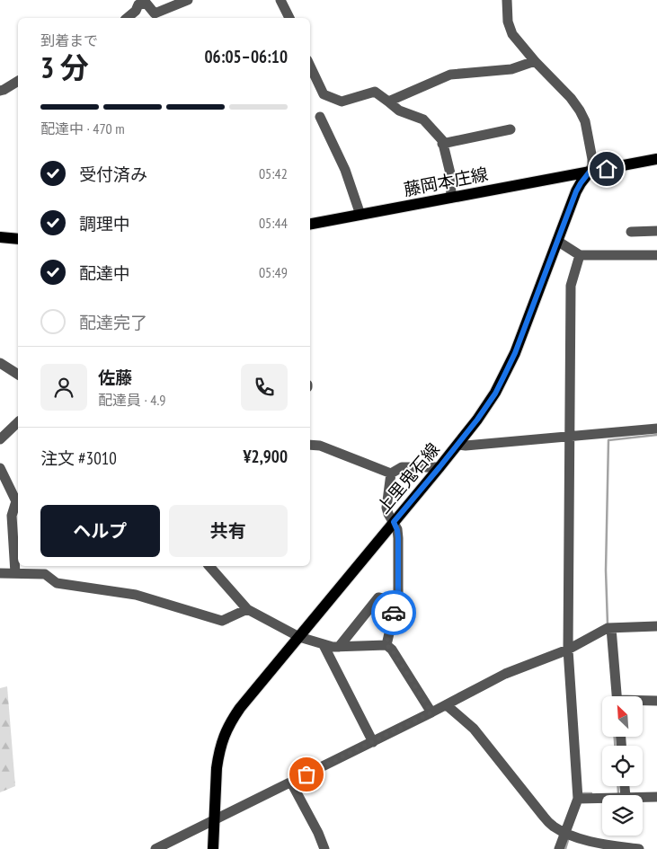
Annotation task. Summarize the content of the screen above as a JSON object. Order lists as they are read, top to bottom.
{
  "streets": {
    "main road": ["藤岡本庄線", "上里鬼石線"]
  },
  "crossings": [
    ["藤岡本庄線", "上里鬼石線"]
  ],
  "north": "top left",
  "page": {
    "heading": ["3 分", "到着まで", "06:05–06:10"],
    "panel": [
      "佐藤",
      "配達員 · 4.9",
      "注文 #3010",
      "¥2,900"
    ],
    "bar": "配達中 · 470 m",
    "list": [
      ["受付済み", "05:42"],
      ["調理中", "05:44"],
      ["配達中", "05:49"],
      "配達完了"
    ],
    "buttons": ["ヘルプ", "共有"]
  }
}
